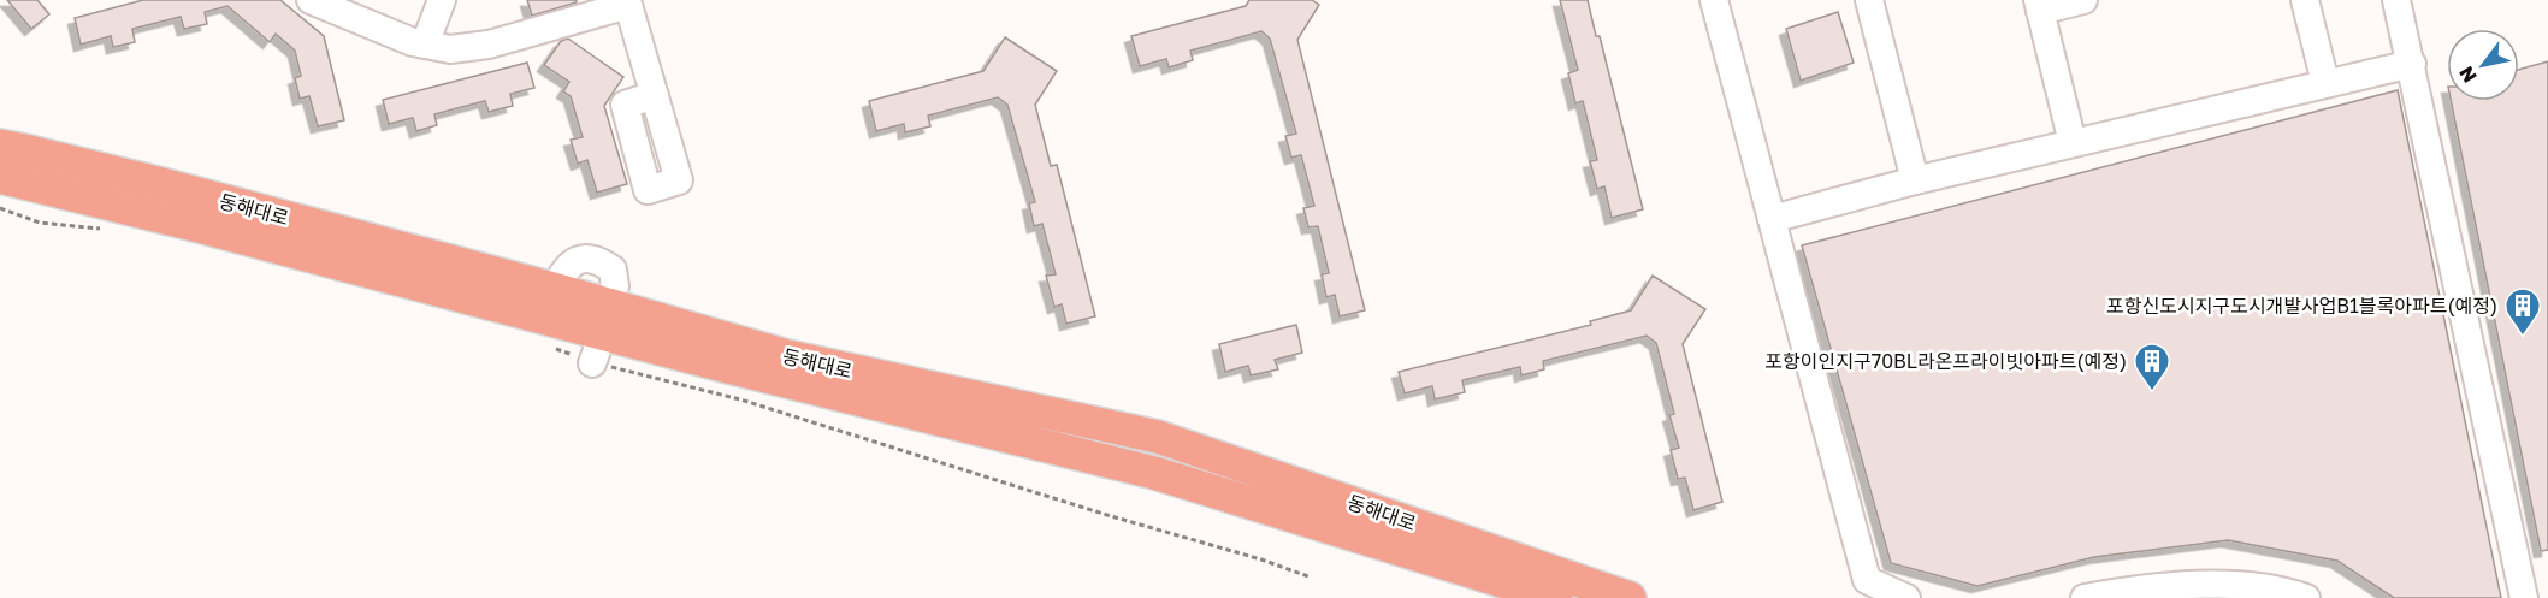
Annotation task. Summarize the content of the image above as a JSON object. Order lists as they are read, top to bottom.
{
  "streets": {
    "main road": ["동해대로"]
  },
  "places": {
    "building": ["포항신도시지구도시개발사업B1블록아파트(예정)", "포항이인지구70BL라온프라이빗아파트(예정)"]
  },
  "north": "bottom left"
}
